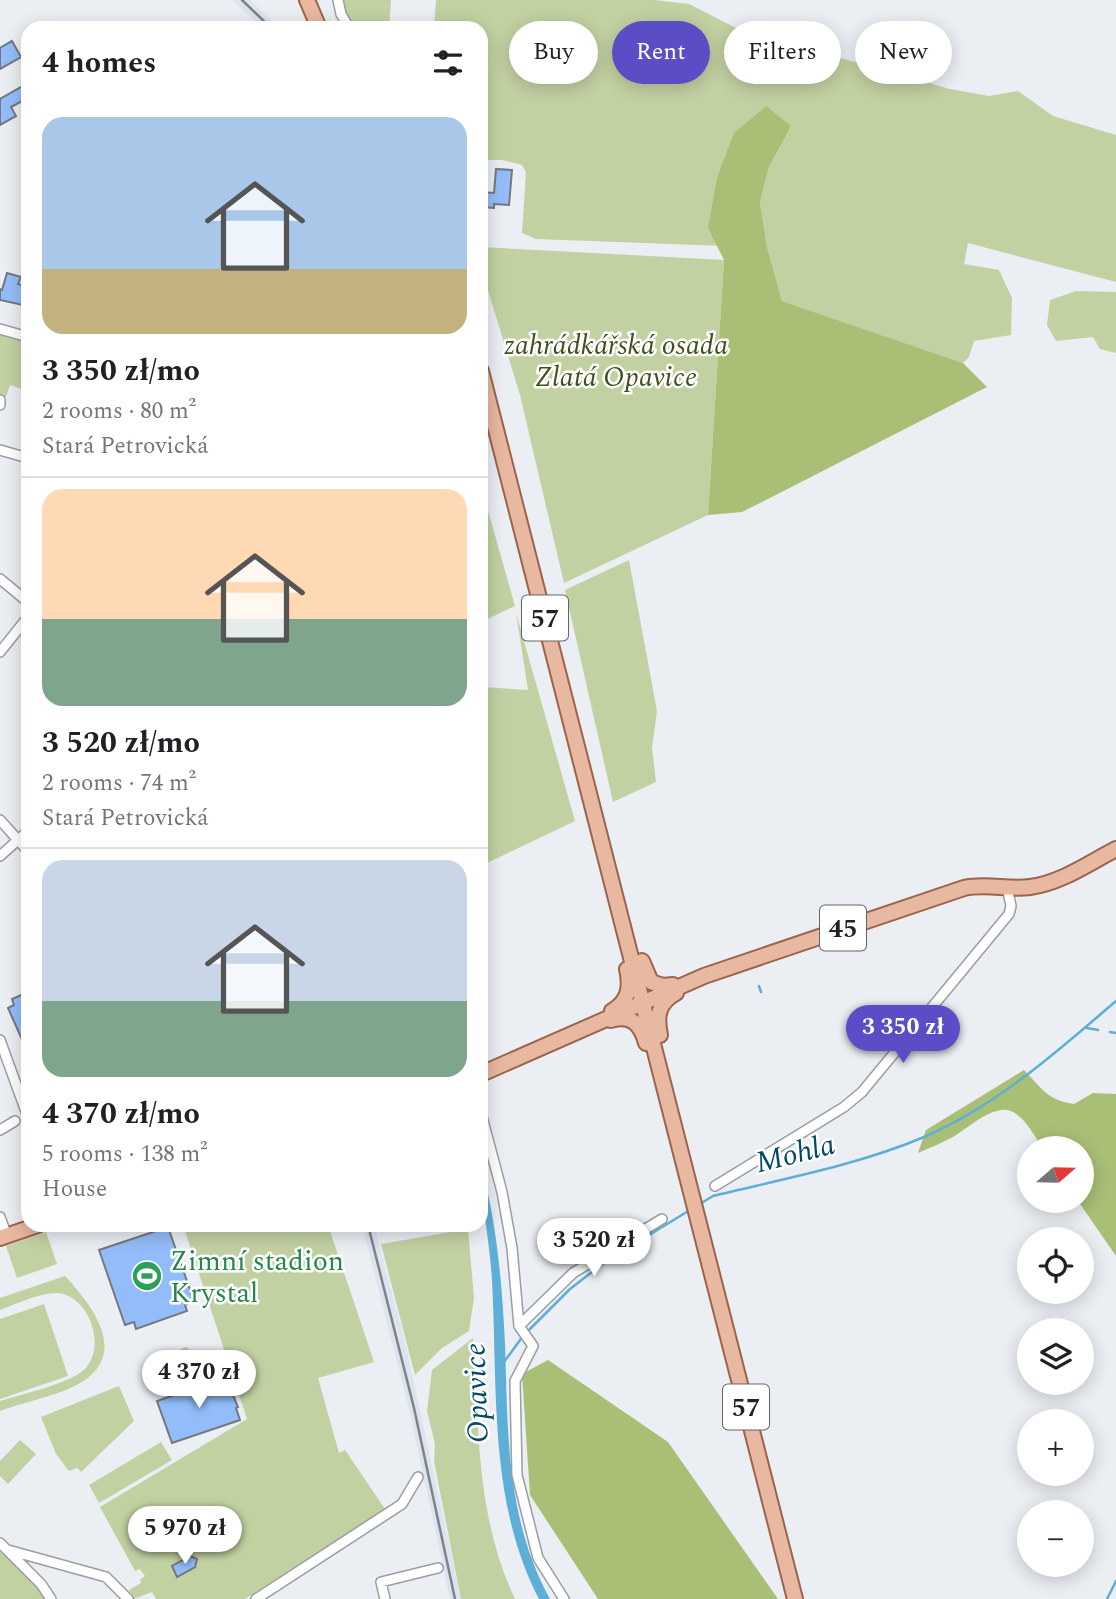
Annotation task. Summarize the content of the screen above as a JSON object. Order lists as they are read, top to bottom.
{
  "streets": {
    "main road": ["57", "45"]
  },
  "crossings": [
    ["57", "45"]
  ],
  "water": ["Mohla", "Opavice"],
  "parks": ["zahrádkářská osada Zlatá Opavice"],
  "places": {
    "sports": ["Zimní stadion Krystal"]
  },
  "north": "right",
  "page": {
    "chip": [
      "Buy",
      "Rent",
      "Filters",
      "New"
    ],
    "heading": "4 homes",
    "list": [
      {
        "name": "3 350 zł/mo",
        "note": "2 rooms · 80 m² · Stará Petrovická"
      },
      {
        "name": "3 520 zł/mo",
        "note": "2 rooms · 74 m² · Stará Petrovická"
      },
      {
        "name": "4 370 zł/mo",
        "note": "5 rooms · 138 m² · House"
      }
    ],
    "price": [
      "3 350 zł",
      "3 520 zł",
      "4 370 zł",
      "5 970 zł"
    ],
    "map_buttons": ["+", "−"]
  }
}
